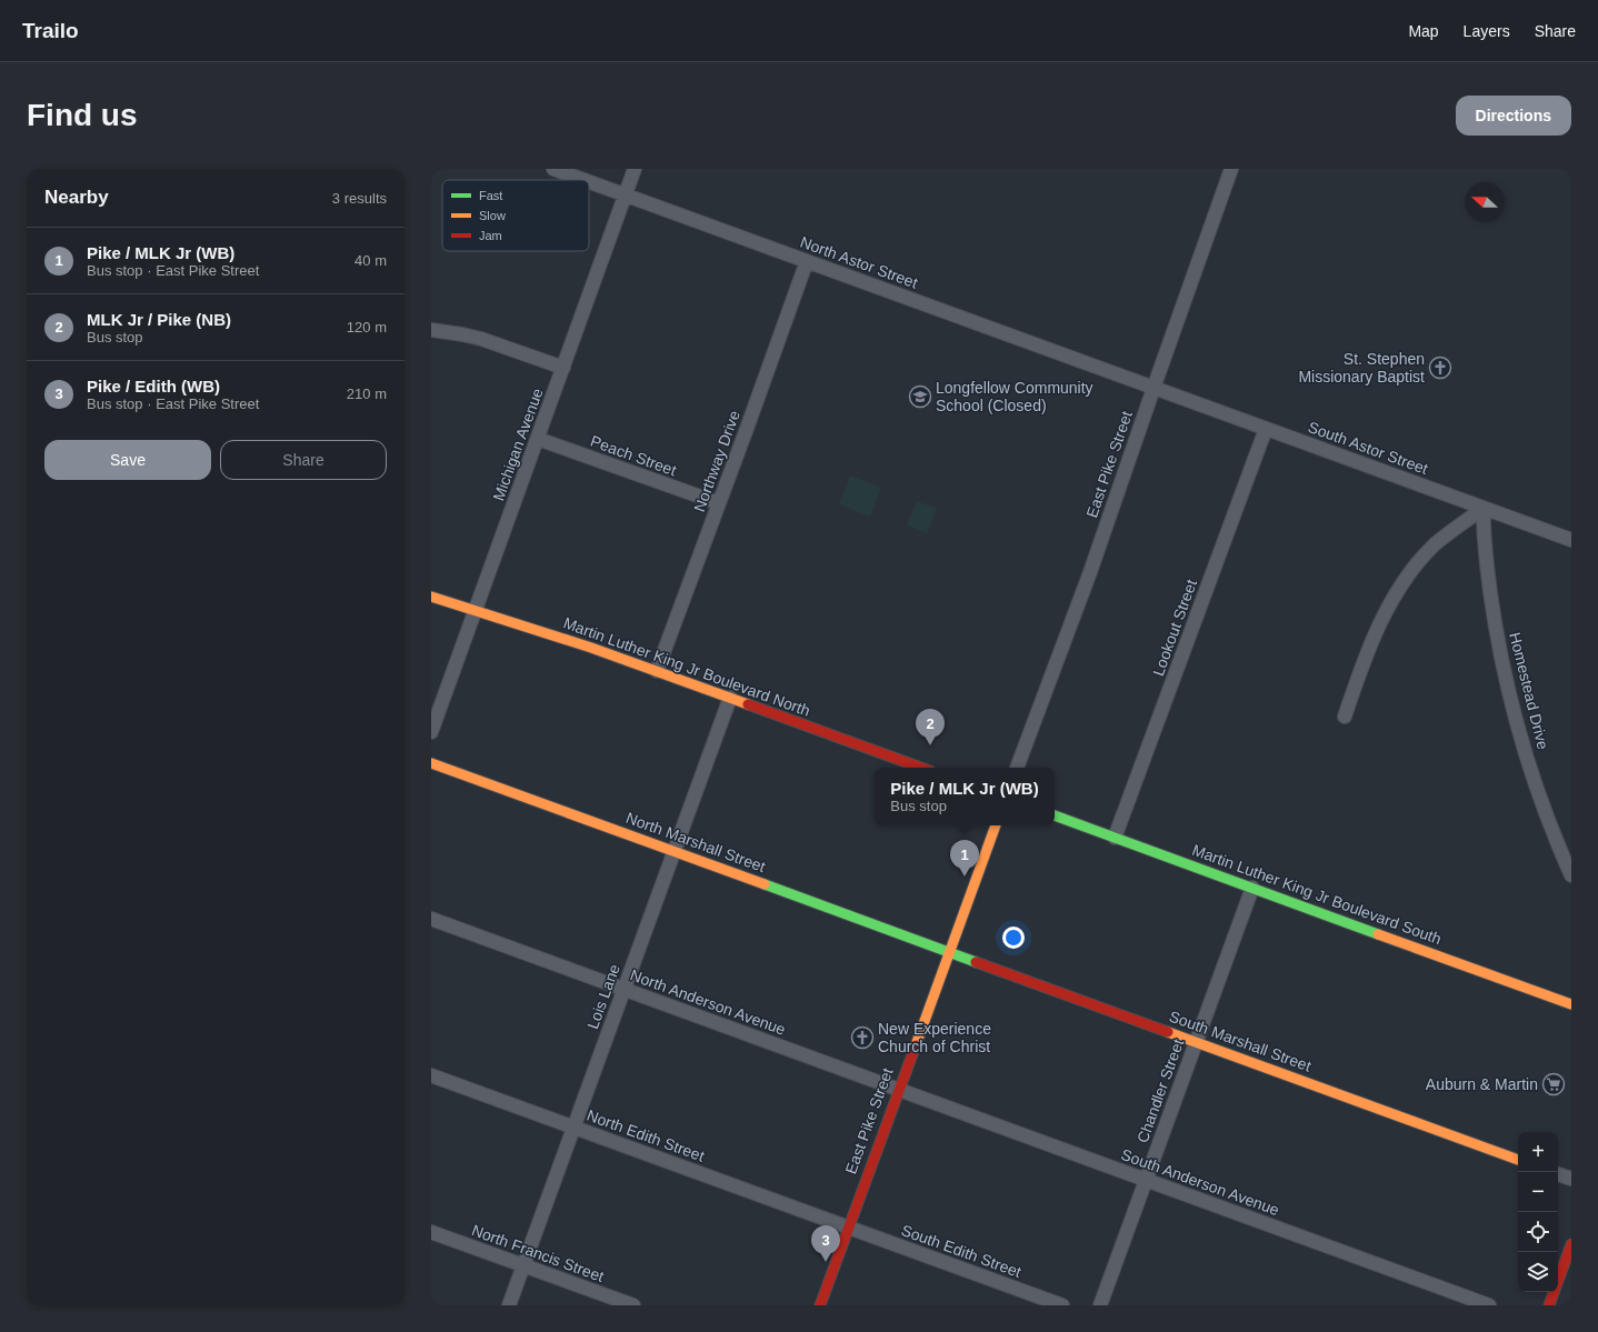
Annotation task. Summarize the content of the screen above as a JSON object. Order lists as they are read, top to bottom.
{
  "streets": {
    "street": [
      "North Astor Street",
      "Michigan Avenue",
      "South Astor Street",
      "Peach Street",
      "Northway Drive",
      "East Pike Street",
      "Lookout Street",
      "Martin Luther King Jr Boulevard North",
      "Homestead Drive",
      "North Marshall Street",
      "Martin Luther King Jr Boulevard South",
      "Lois Lane",
      "North Anderson Avenue",
      "South Marshall Street",
      "Chandler Street",
      "North Edith Street",
      "South Anderson Avenue",
      "South Edith Street",
      "North Francis Street"
    ]
  },
  "crossings": [
    ["North Astor Street", "Michigan Avenue"],
    ["North Astor Street", "South Astor Street"],
    ["North Astor Street", "Northway Drive"],
    ["North Astor Street", "East Pike Street"],
    ["Michigan Avenue", "Peach Street"],
    ["Michigan Avenue", "Martin Luther King Jr Boulevard North"],
    ["South Astor Street", "East Pike Street"],
    ["South Astor Street", "Lookout Street"],
    ["South Astor Street", "Homestead Drive"],
    ["Peach Street", "Northway Drive"],
    ["Northway Drive", "Martin Luther King Jr Boulevard North"],
    ["East Pike Street", "North Marshall Street"],
    ["East Pike Street", "North Anderson Avenue"],
    ["East Pike Street", "South Marshall Street"],
    ["East Pike Street", "North Edith Street"],
    ["East Pike Street", "South Anderson Avenue"],
    ["East Pike Street", "South Edith Street"],
    ["Lookout Street", "Martin Luther King Jr Boulevard South"],
    ["Martin Luther King Jr Boulevard North", "Lois Lane"],
    ["North Marshall Street", "Lois Lane"],
    ["North Marshall Street", "South Marshall Street"],
    ["Martin Luther King Jr Boulevard South", "Chandler Street"],
    ["Lois Lane", "North Anderson Avenue"],
    ["Lois Lane", "North Edith Street"],
    ["Lois Lane", "North Francis Street"],
    ["North Anderson Avenue", "South Anderson Avenue"],
    ["South Marshall Street", "Chandler Street"],
    ["Chandler Street", "South Anderson Avenue"],
    ["North Edith Street", "South Edith Street"]
  ],
  "places": {
    "church": ["St. Stephen Missionary Baptist", "New Experience Church of Christ"],
    "school or university": ["Longfellow Community School (Closed)"],
    "supermarket": ["Auburn & Martin"]
  },
  "legend": ["Fast", "Slow", "Jam"],
  "north": "left",
  "page": {
    "header": "Trailo",
    "nav": ["Map", "Layers", "Share"],
    "buttons": [
      "Directions",
      ["Save", "Share"]
    ],
    "title": "Find us",
    "heading": ["Nearby", "3 results"],
    "list": [
      {
        "mark": "1",
        "name": "Pike / MLK Jr (WB)",
        "note": "Bus stop · East Pike Street",
        "value": "40 m"
      },
      {
        "mark": "2",
        "name": "MLK Jr / Pike (NB)",
        "note": "Bus stop",
        "value": "120 m"
      },
      {
        "mark": "3",
        "name": "Pike / Edith (WB)",
        "note": "Bus stop · East Pike Street",
        "value": "210 m"
      }
    ],
    "pins": ["2", "1", "3"],
    "popup": ["Pike / MLK Jr (WB)", "Bus stop"],
    "map_buttons": ["+", "−"]
  }
}
